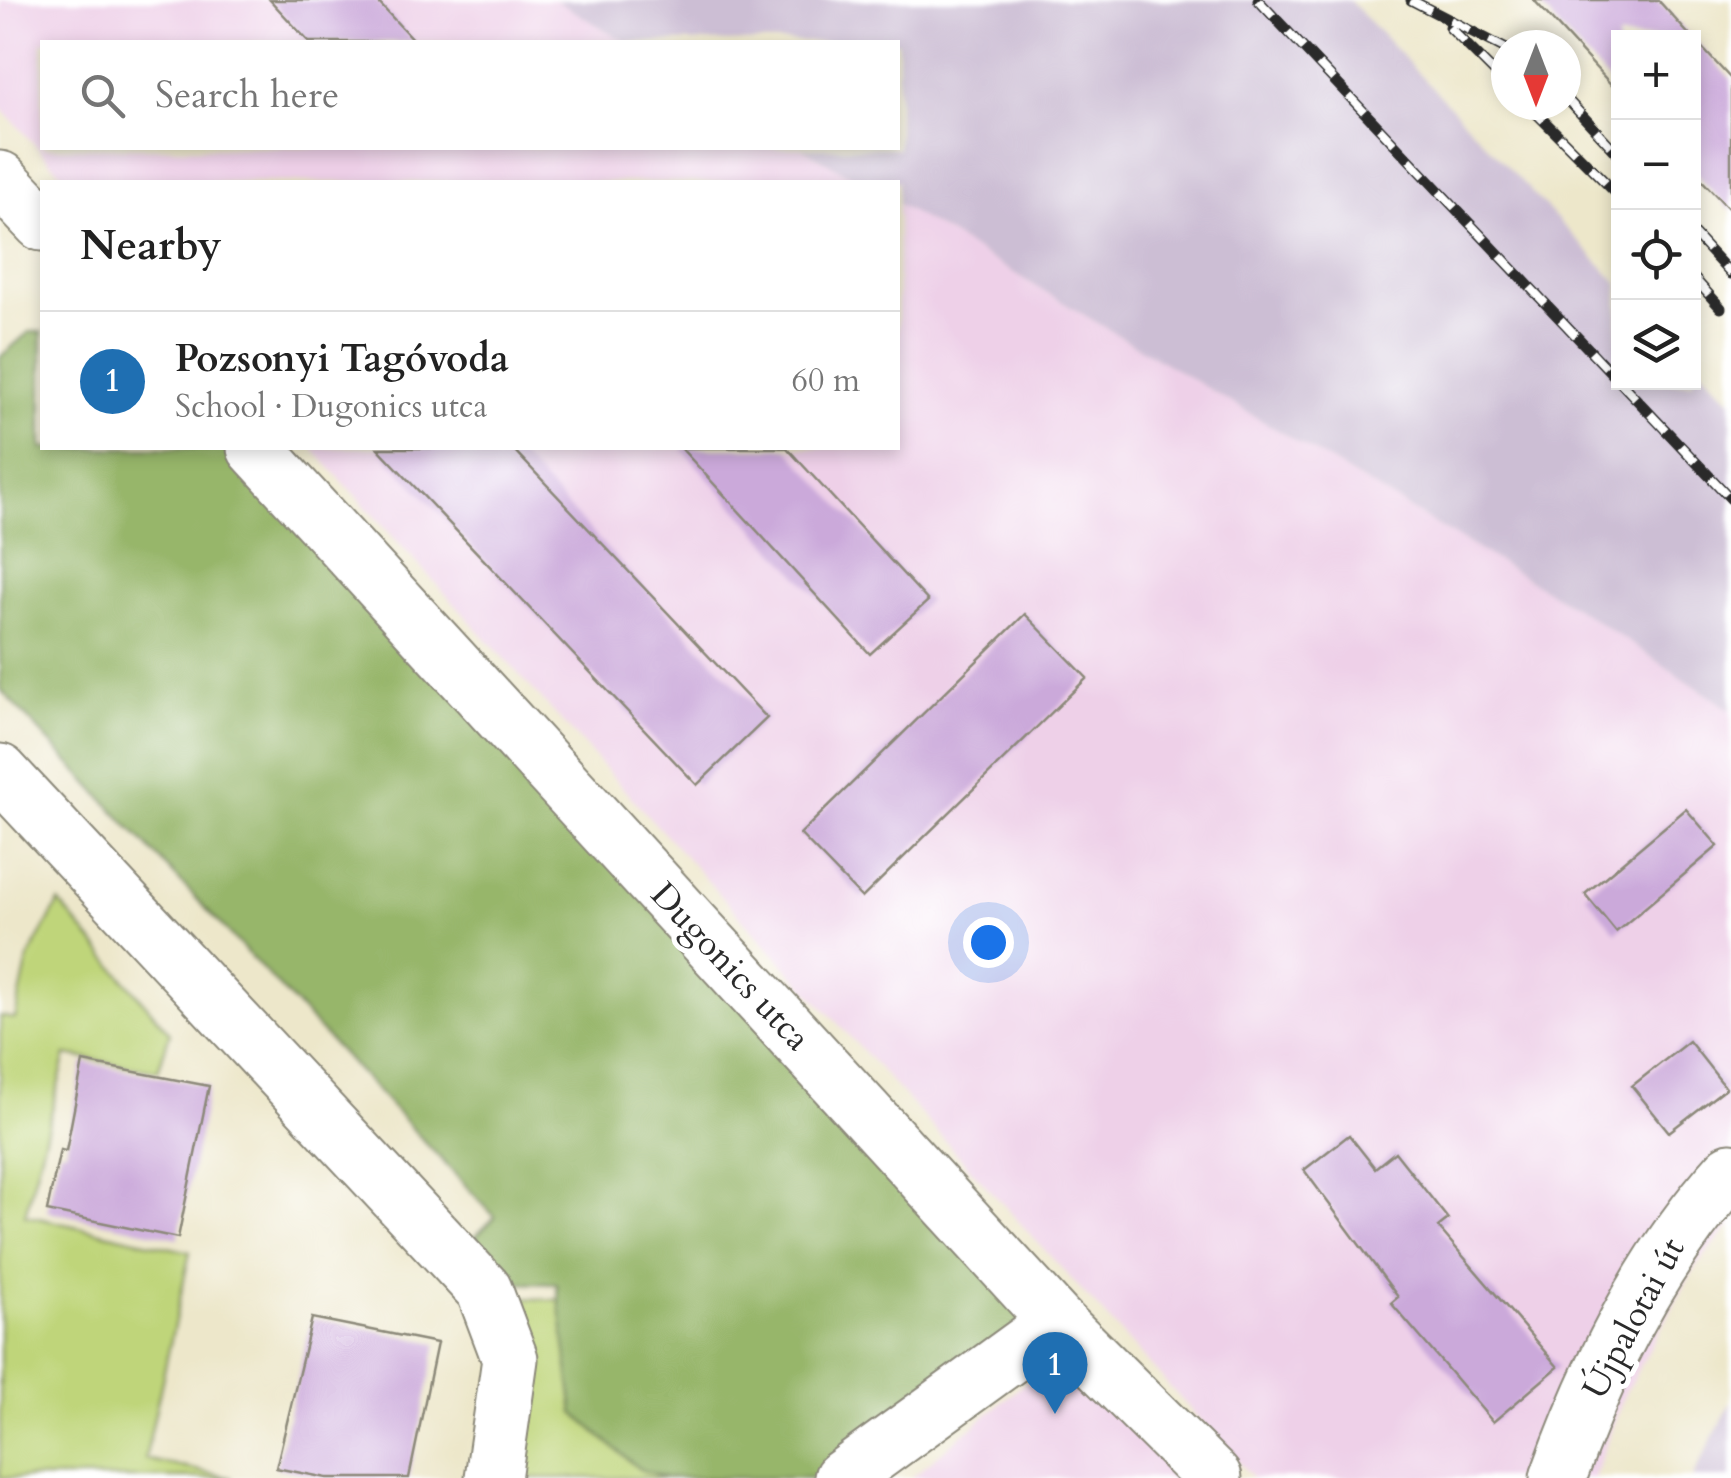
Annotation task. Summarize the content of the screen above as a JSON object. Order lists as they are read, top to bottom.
{
  "streets": {
    "street": ["Dugonics utca", "Újpalotai út"]
  },
  "north": "bottom",
  "page": {
    "map_buttons": ["+", "−"],
    "search": "Search here",
    "heading": "Nearby",
    "list": [
      {
        "mark": "1",
        "name": "Pozsonyi Tagóvoda",
        "note": "School · Dugonics utca",
        "value": "60 m"
      }
    ],
    "pins": "1"
  }
}
